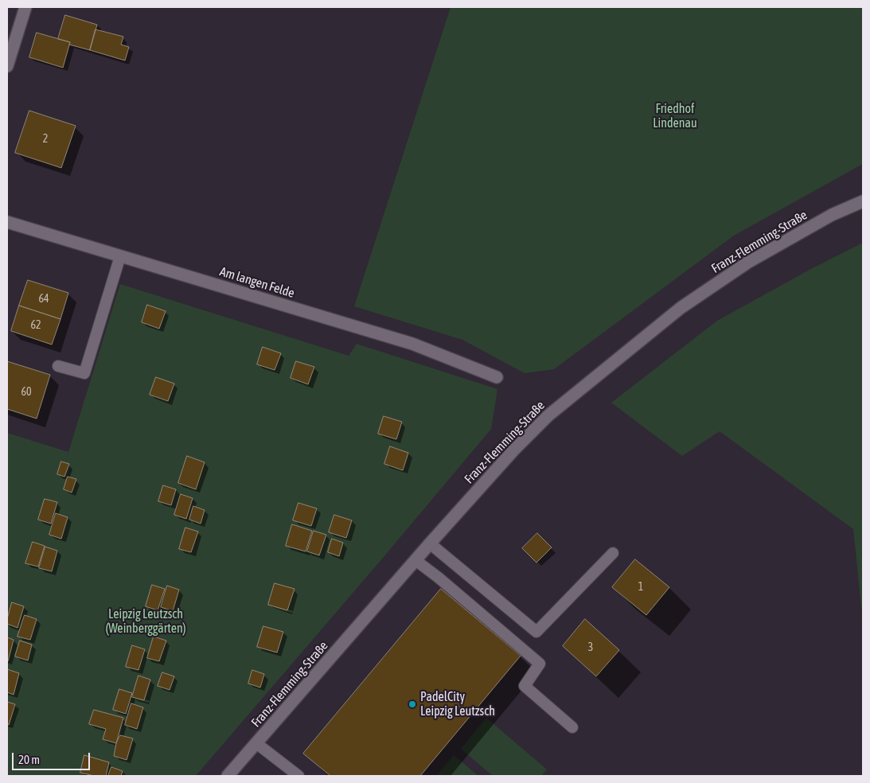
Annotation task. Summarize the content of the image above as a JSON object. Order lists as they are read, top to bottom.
{
  "streets": {
    "street": ["Franz-Flemming-Straße", "Am langen Felde"]
  },
  "parks": ["Friedhof Lindenau", "Leipzig Leutzsch (Weinberggärten)"],
  "places": ["PadelCity Leipzig Leutzsch"],
  "house_numbers": [
    "2",
    "64",
    "62",
    "60",
    "1",
    "3"
  ],
  "scale_bar": "20 m"
}
